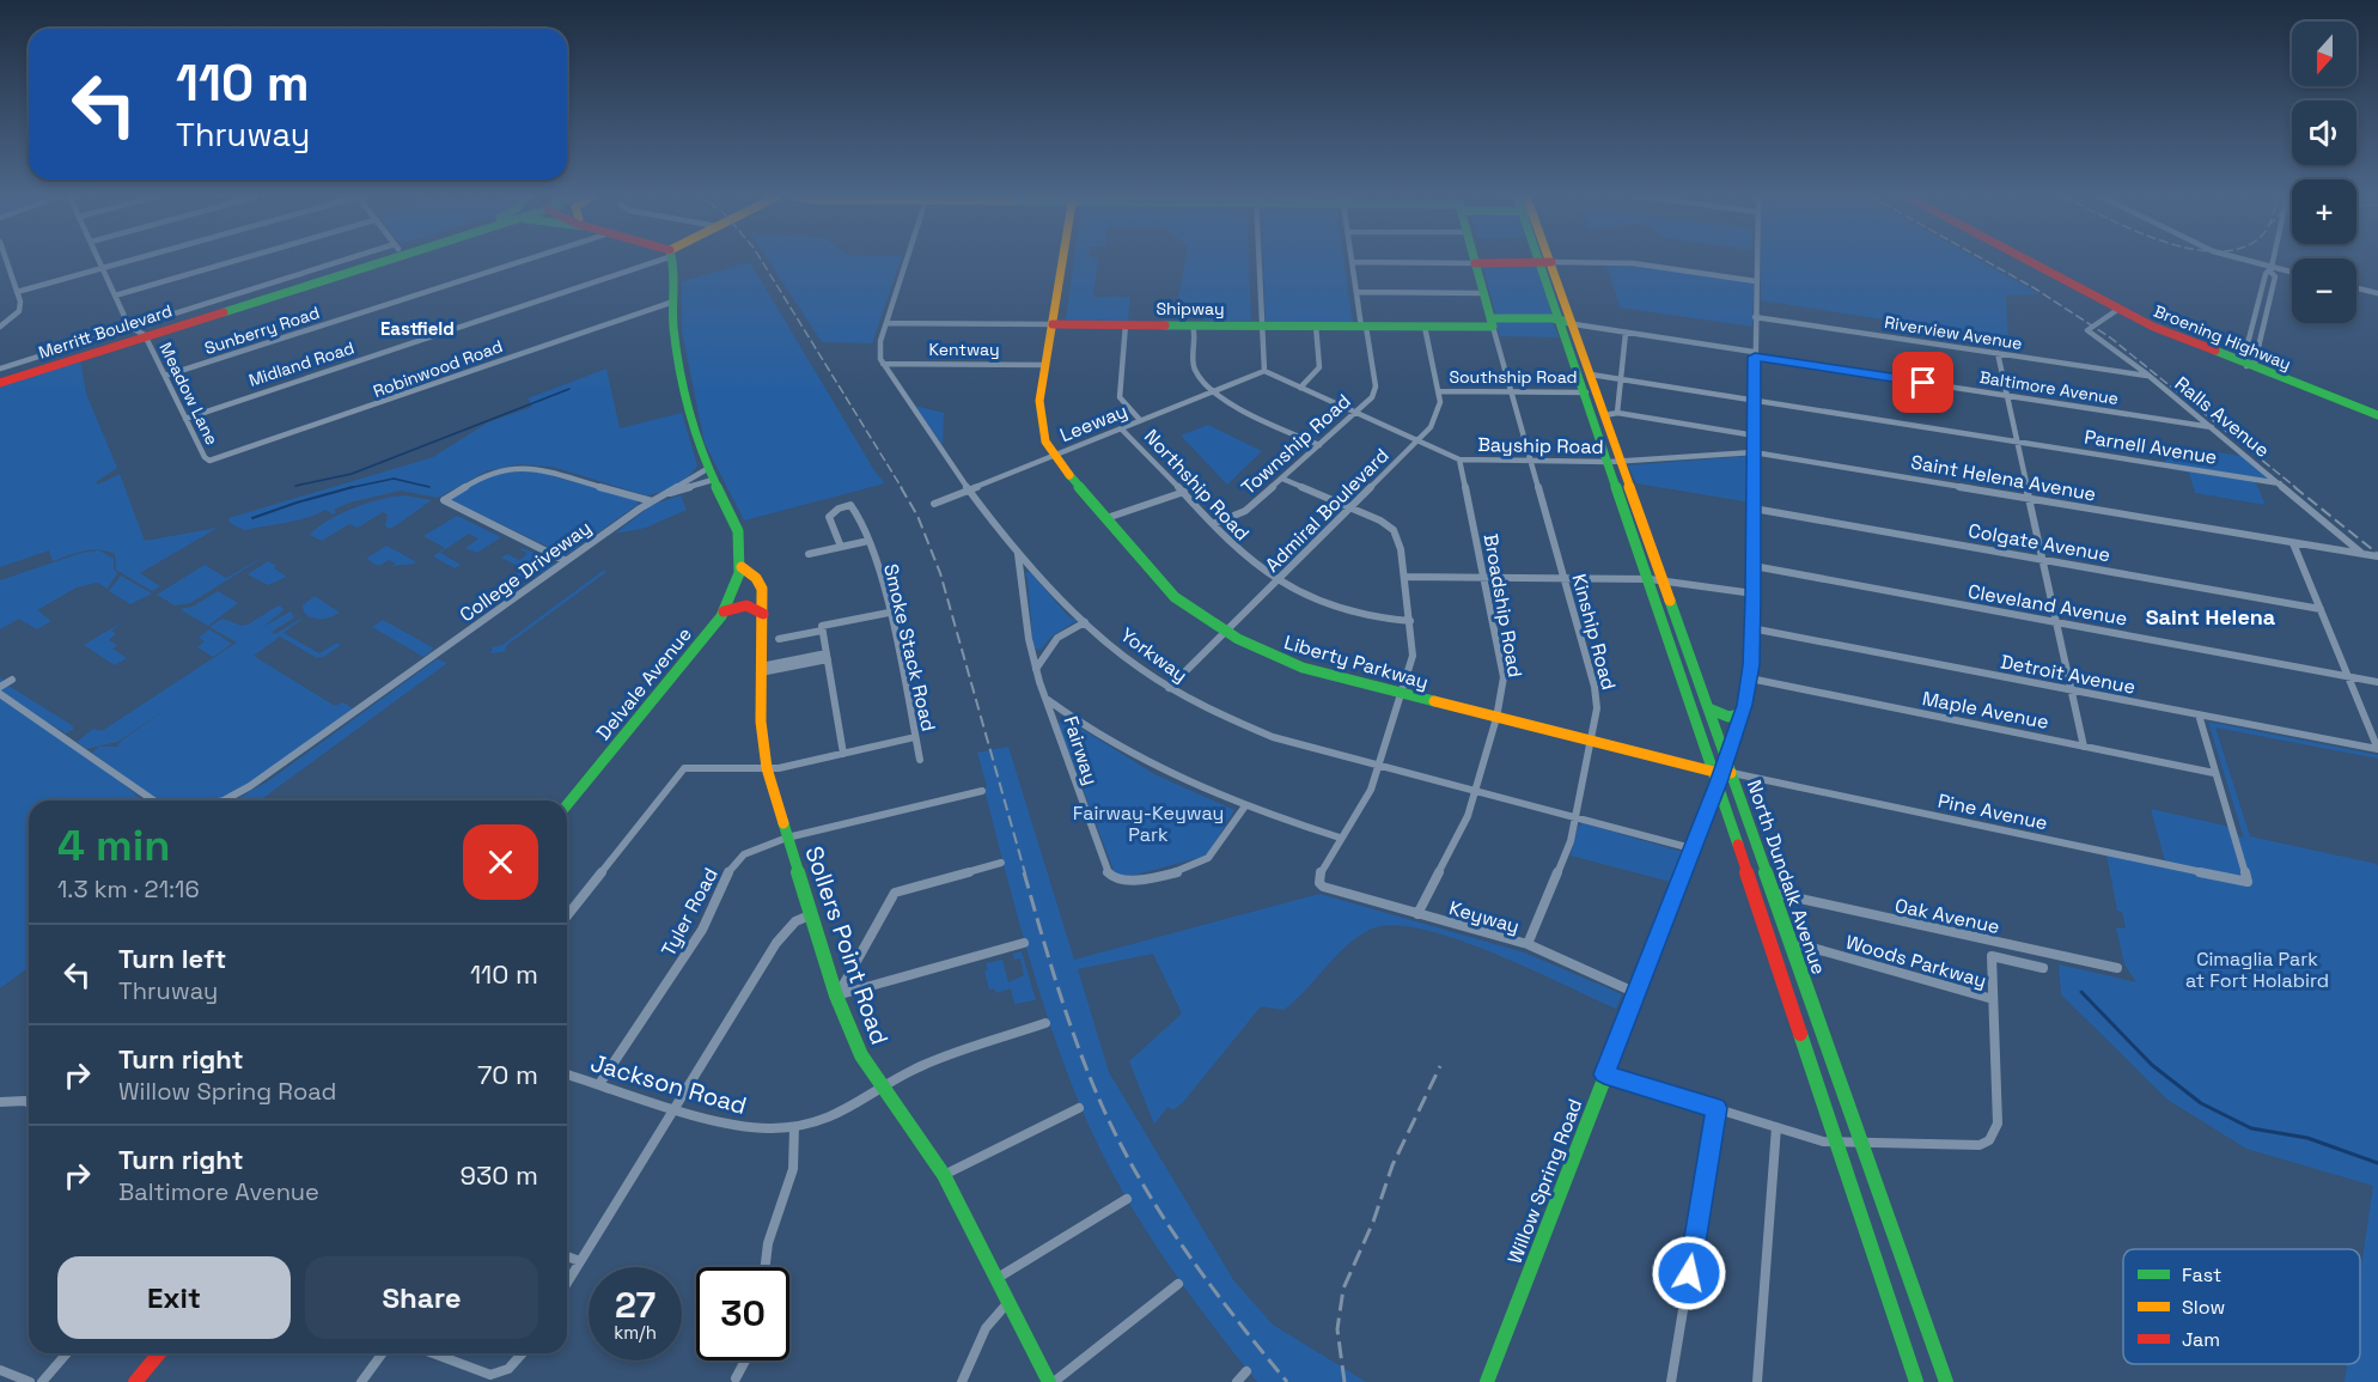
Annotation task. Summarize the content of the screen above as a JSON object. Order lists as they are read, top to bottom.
{
  "streets": {
    "street": [
      "Shipway",
      "Sunberry Road",
      "Merritt Boulevard",
      "Riverview Avenue",
      "Broening Highway",
      "Kentway",
      "Midland Road",
      "Robinwood Road",
      "Southship Road",
      "Baltimore Avenue",
      "Meadow Lane",
      "Ralls Avenue",
      "Leeway",
      "Township Road",
      "Bayship Road",
      "Parnell Avenue",
      "Saint Helena Avenue",
      "Northship Road",
      "Admiral Boulevard",
      "Colgate Avenue",
      "College Driveway",
      "Cleveland Avenue",
      "Broadship Road",
      "Kinship Road",
      "Smoke Stack Road",
      "Yorkway",
      "Liberty Parkway",
      "Detroit Avenue",
      "Delvale Avenue",
      "Maple Avenue",
      "Fairway",
      "Pine Avenue",
      "North Dundalk Avenue",
      "Tyler Road",
      "Oak Avenue",
      "Keyway",
      "Sollers Point Road",
      "Woods Parkway",
      "Jackson Road",
      "Willow Spring Road"
    ]
  },
  "crossings": [
    ["Shipway", "Baltimore Avenue"],
    ["Shipway", "Township Road"],
    ["Shipway", "Admiral Boulevard"],
    ["Shipway", "Kinship Road"],
    ["Shipway", "Liberty Parkway"],
    ["Shipway", "North Dundalk Avenue"],
    ["Sunberry Road", "Meadow Lane"],
    ["Merritt Boulevard", "Meadow Lane"],
    ["Riverview Avenue", "Ralls Avenue"],
    ["Broening Highway", "Ralls Avenue"],
    ["Kentway", "Yorkway"],
    ["Kentway", "Liberty Parkway"],
    ["Midland Road", "Meadow Lane"],
    ["Robinwood Road", "Meadow Lane"],
    ["Southship Road", "Admiral Boulevard"],
    ["Southship Road", "Kinship Road"],
    ["Southship Road", "North Dundalk Avenue"],
    ["Baltimore Avenue", "Ralls Avenue"],
    ["Baltimore Avenue", "North Dundalk Avenue"],
    ["Ralls Avenue", "Parnell Avenue"],
    ["Ralls Avenue", "Saint Helena Avenue"],
    ["Leeway", "Northship Road"],
    ["Leeway", "Yorkway"],
    ["Leeway", "Liberty Parkway"],
    ["Township Road", "Northship Road"],
    ["Bayship Road", "Saint Helena Avenue"],
    ["Bayship Road", "Broadship Road"],
    ["Bayship Road", "Kinship Road"],
    ["Bayship Road", "North Dundalk Avenue"],
    ["Parnell Avenue", "North Dundalk Avenue"],
    ["Saint Helena Avenue", "North Dundalk Avenue"],
    ["Northship Road", "Admiral Boulevard"],
    ["Admiral Boulevard", "Yorkway"],
    ["Admiral Boulevard", "Liberty Parkway"],
    ["Broadship Road", "Yorkway"],
    ["Broadship Road", "Liberty Parkway"],
    ["Broadship Road", "Keyway"],
    ["Kinship Road", "Yorkway"],
    ["Kinship Road", "Liberty Parkway"],
    ["Kinship Road", "Keyway"],
    ["Yorkway", "Fairway"],
    ["Yorkway", "Willow Spring Road"],
    ["Liberty Parkway", "Pine Avenue"],
    ["Liberty Parkway", "North Dundalk Avenue"],
    ["Liberty Parkway", "Willow Spring Road"],
    ["Maple Avenue", "Pine Avenue"],
    ["Pine Avenue", "North Dundalk Avenue"],
    ["Pine Avenue", "Willow Spring Road"],
    ["North Dundalk Avenue", "Oak Avenue"],
    ["North Dundalk Avenue", "Woods Parkway"],
    ["North Dundalk Avenue", "Willow Spring Road"],
    ["Tyler Road", "Sollers Point Road"],
    ["Tyler Road", "Jackson Road"],
    ["Keyway", "Willow Spring Road"],
    ["Sollers Point Road", "Jackson Road"]
  ],
  "districts": ["Eastfield", "Saint Helena"],
  "parks": ["Fairway-Keyway Park", "Cimaglia Park at Fort Holabird"],
  "legend": ["Fast", "Slow", "Jam"],
  "north": "bottom",
  "page": {
    "map_buttons": ["+", "−"],
    "turn": ["110 m", "Thruway"],
    "heading": ["4 min", "1.3 km · 21:16"],
    "list": [
      {
        "name": "Turn left",
        "note": "Thruway",
        "value": "110 m"
      },
      {
        "name": "Turn right",
        "note": "Willow Spring Road",
        "value": "70 m"
      },
      {
        "name": "Turn right",
        "note": "Baltimore Avenue",
        "value": "930 m"
      }
    ],
    "buttons": ["Exit", "Share"],
    "speed": "27 km/h",
    "limit": "30"
  }
}
